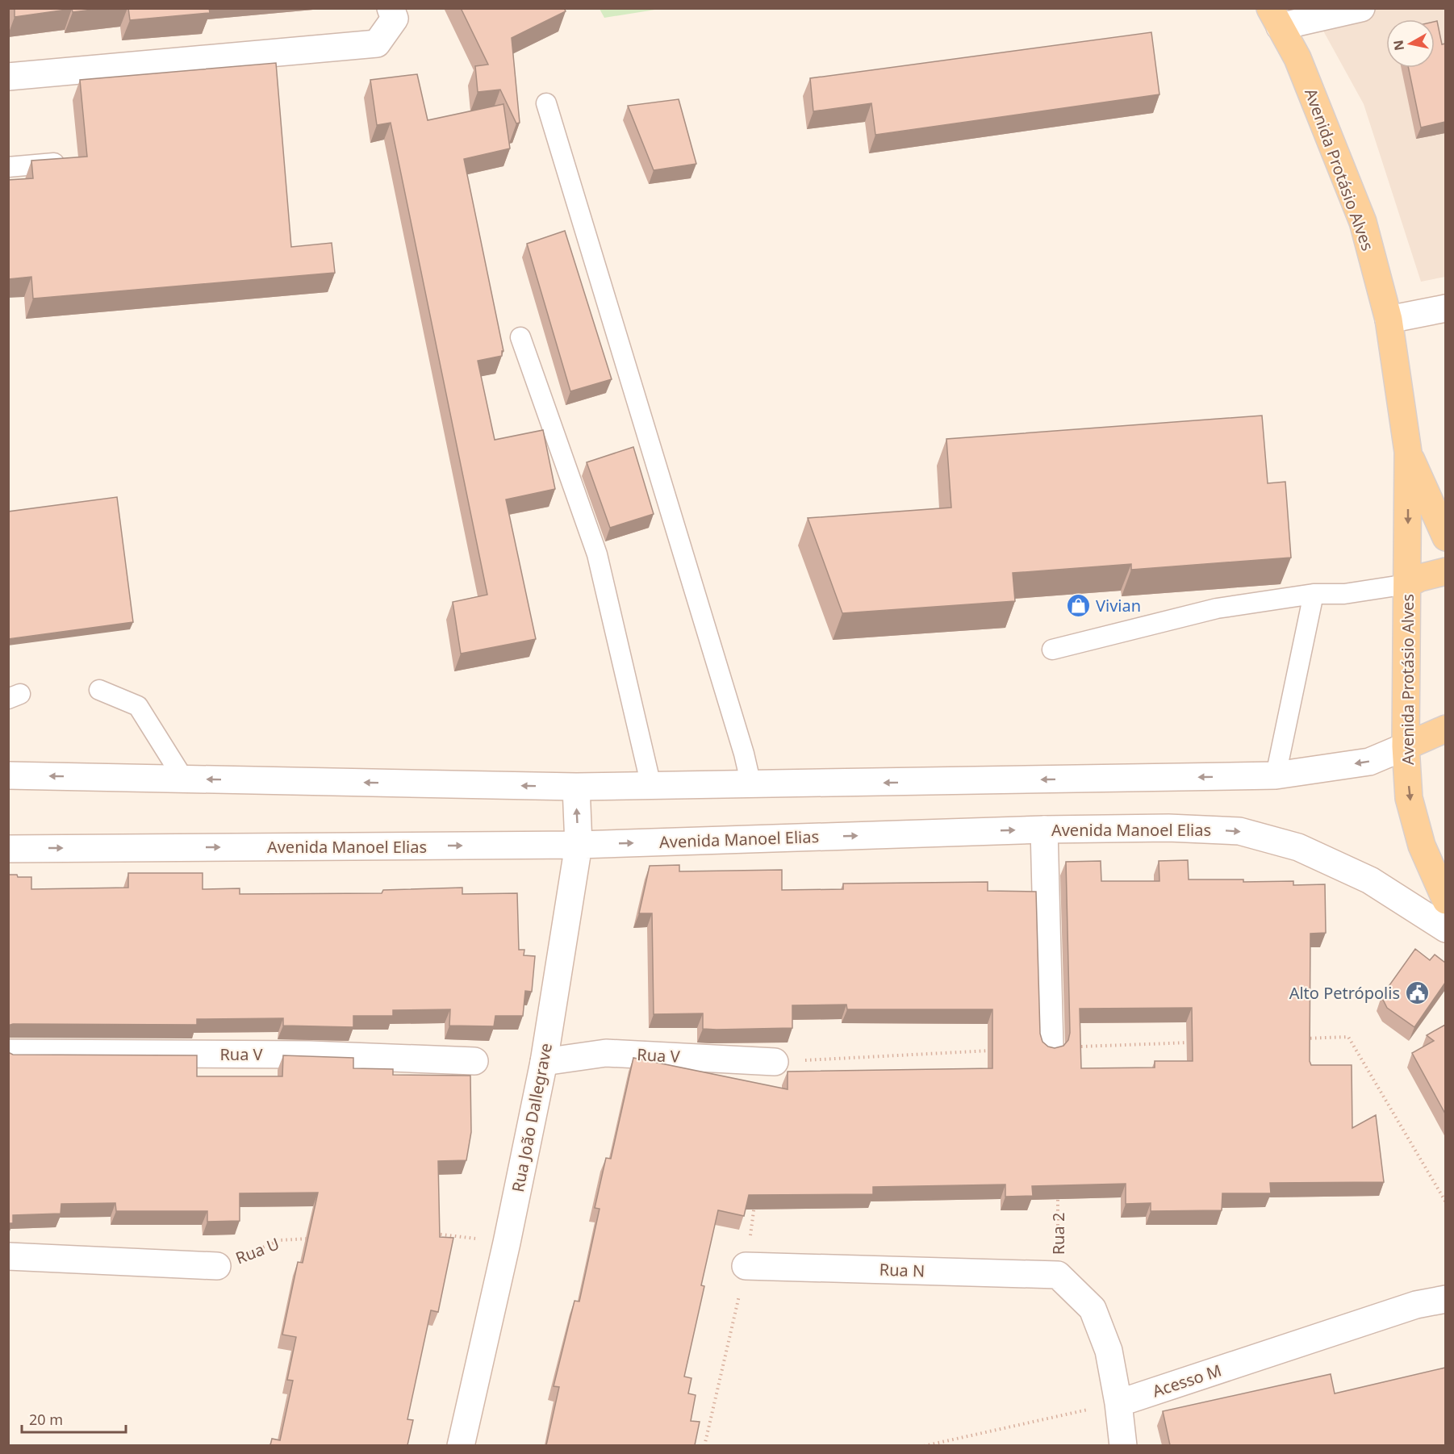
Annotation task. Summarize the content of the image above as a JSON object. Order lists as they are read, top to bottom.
{
  "streets": {
    "main road": ["Avenida Protásio Alves"],
    "street": [
      "Avenida Manoel Elias",
      "Rua V",
      "Rua João Dallegrave",
      "Rua 2",
      "Rua U",
      "Rua N",
      "Acesso M"
    ]
  },
  "crossings": [
    ["Avenida Manoel Elias", "Rua João Dallegrave"],
    ["Rua V", "Rua João Dallegrave"],
    ["Rua 2", "Rua N"],
    ["Rua 2", "Acesso M"]
  ],
  "places": {
    "shop": ["Vivian"],
    "public building": ["Alto Petrópolis"]
  },
  "scale_bar": "20 m",
  "north": "left"
}
